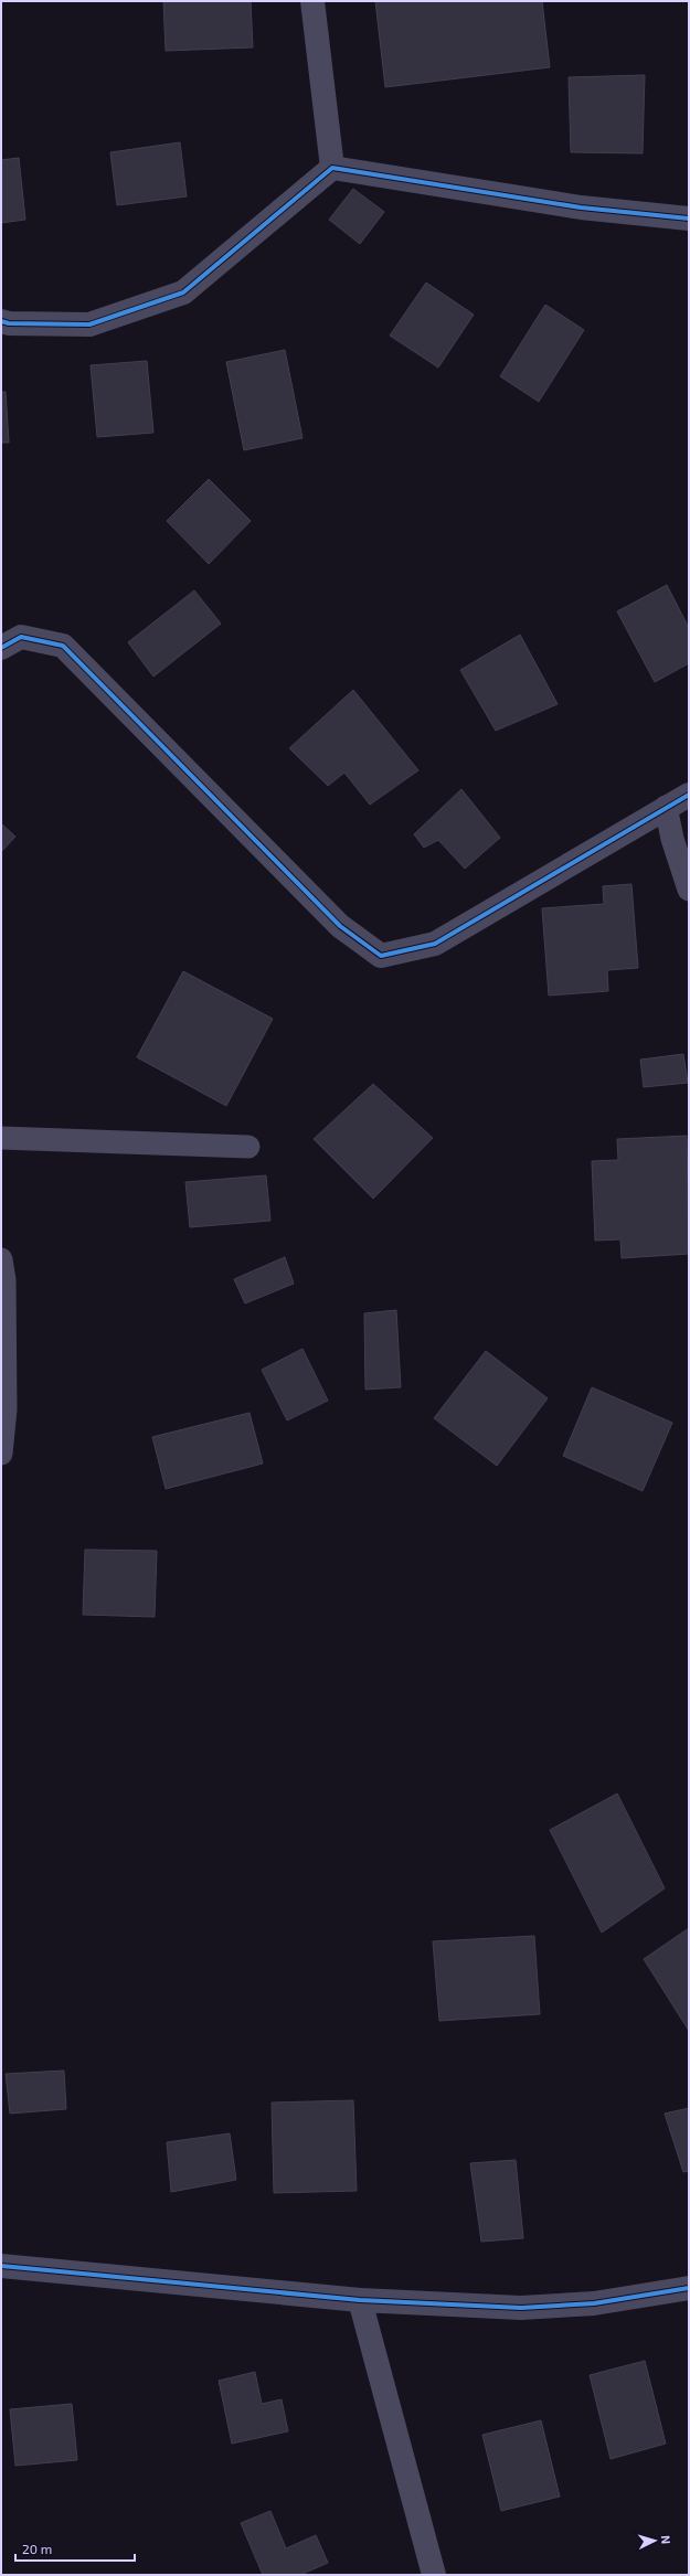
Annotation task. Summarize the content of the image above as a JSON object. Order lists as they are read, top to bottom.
{
  "scale_bar": "20 m",
  "north": "right"
}
